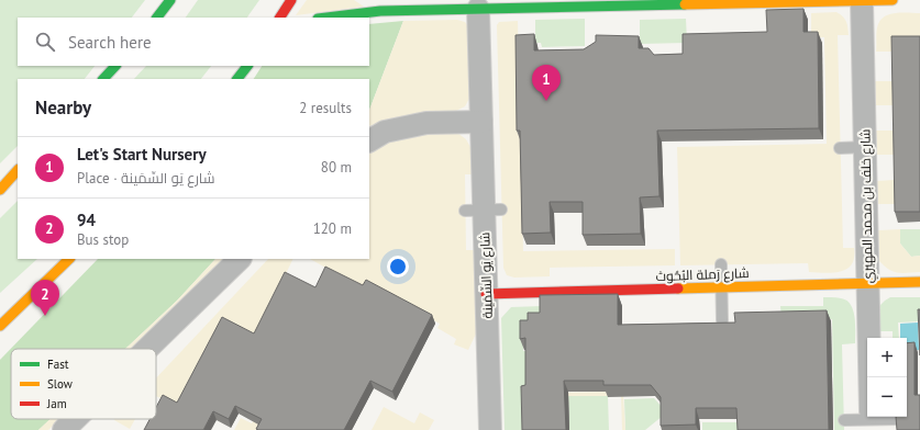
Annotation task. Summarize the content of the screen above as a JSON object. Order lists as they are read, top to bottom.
{
  "streets": {
    "street": ["شارع خلف بن محمد المهيري", "شارع رَملة البُحُوث", "شارع يَو السِّمَينة"]
  },
  "crossings": [
    ["شارع خلف بن محمد المهيري", "شارع رَملة البُحُوث"],
    ["شارع رَملة البُحُوث", "شارع يَو السِّمَينة"]
  ],
  "legend": ["Fast", "Slow", "Jam"],
  "page": {
    "search": "Search here",
    "pins": ["1", "2"],
    "heading": ["Nearby", "2 results"],
    "list": [
      {
        "mark": "1",
        "name": "Let's Start Nursery",
        "note": "Place · شارع يَو السِّمَينة",
        "value": "80 m"
      },
      {
        "mark": "2",
        "name": "94",
        "note": "Bus stop",
        "value": "120 m"
      }
    ],
    "map_buttons": ["+", "−"]
  }
}
